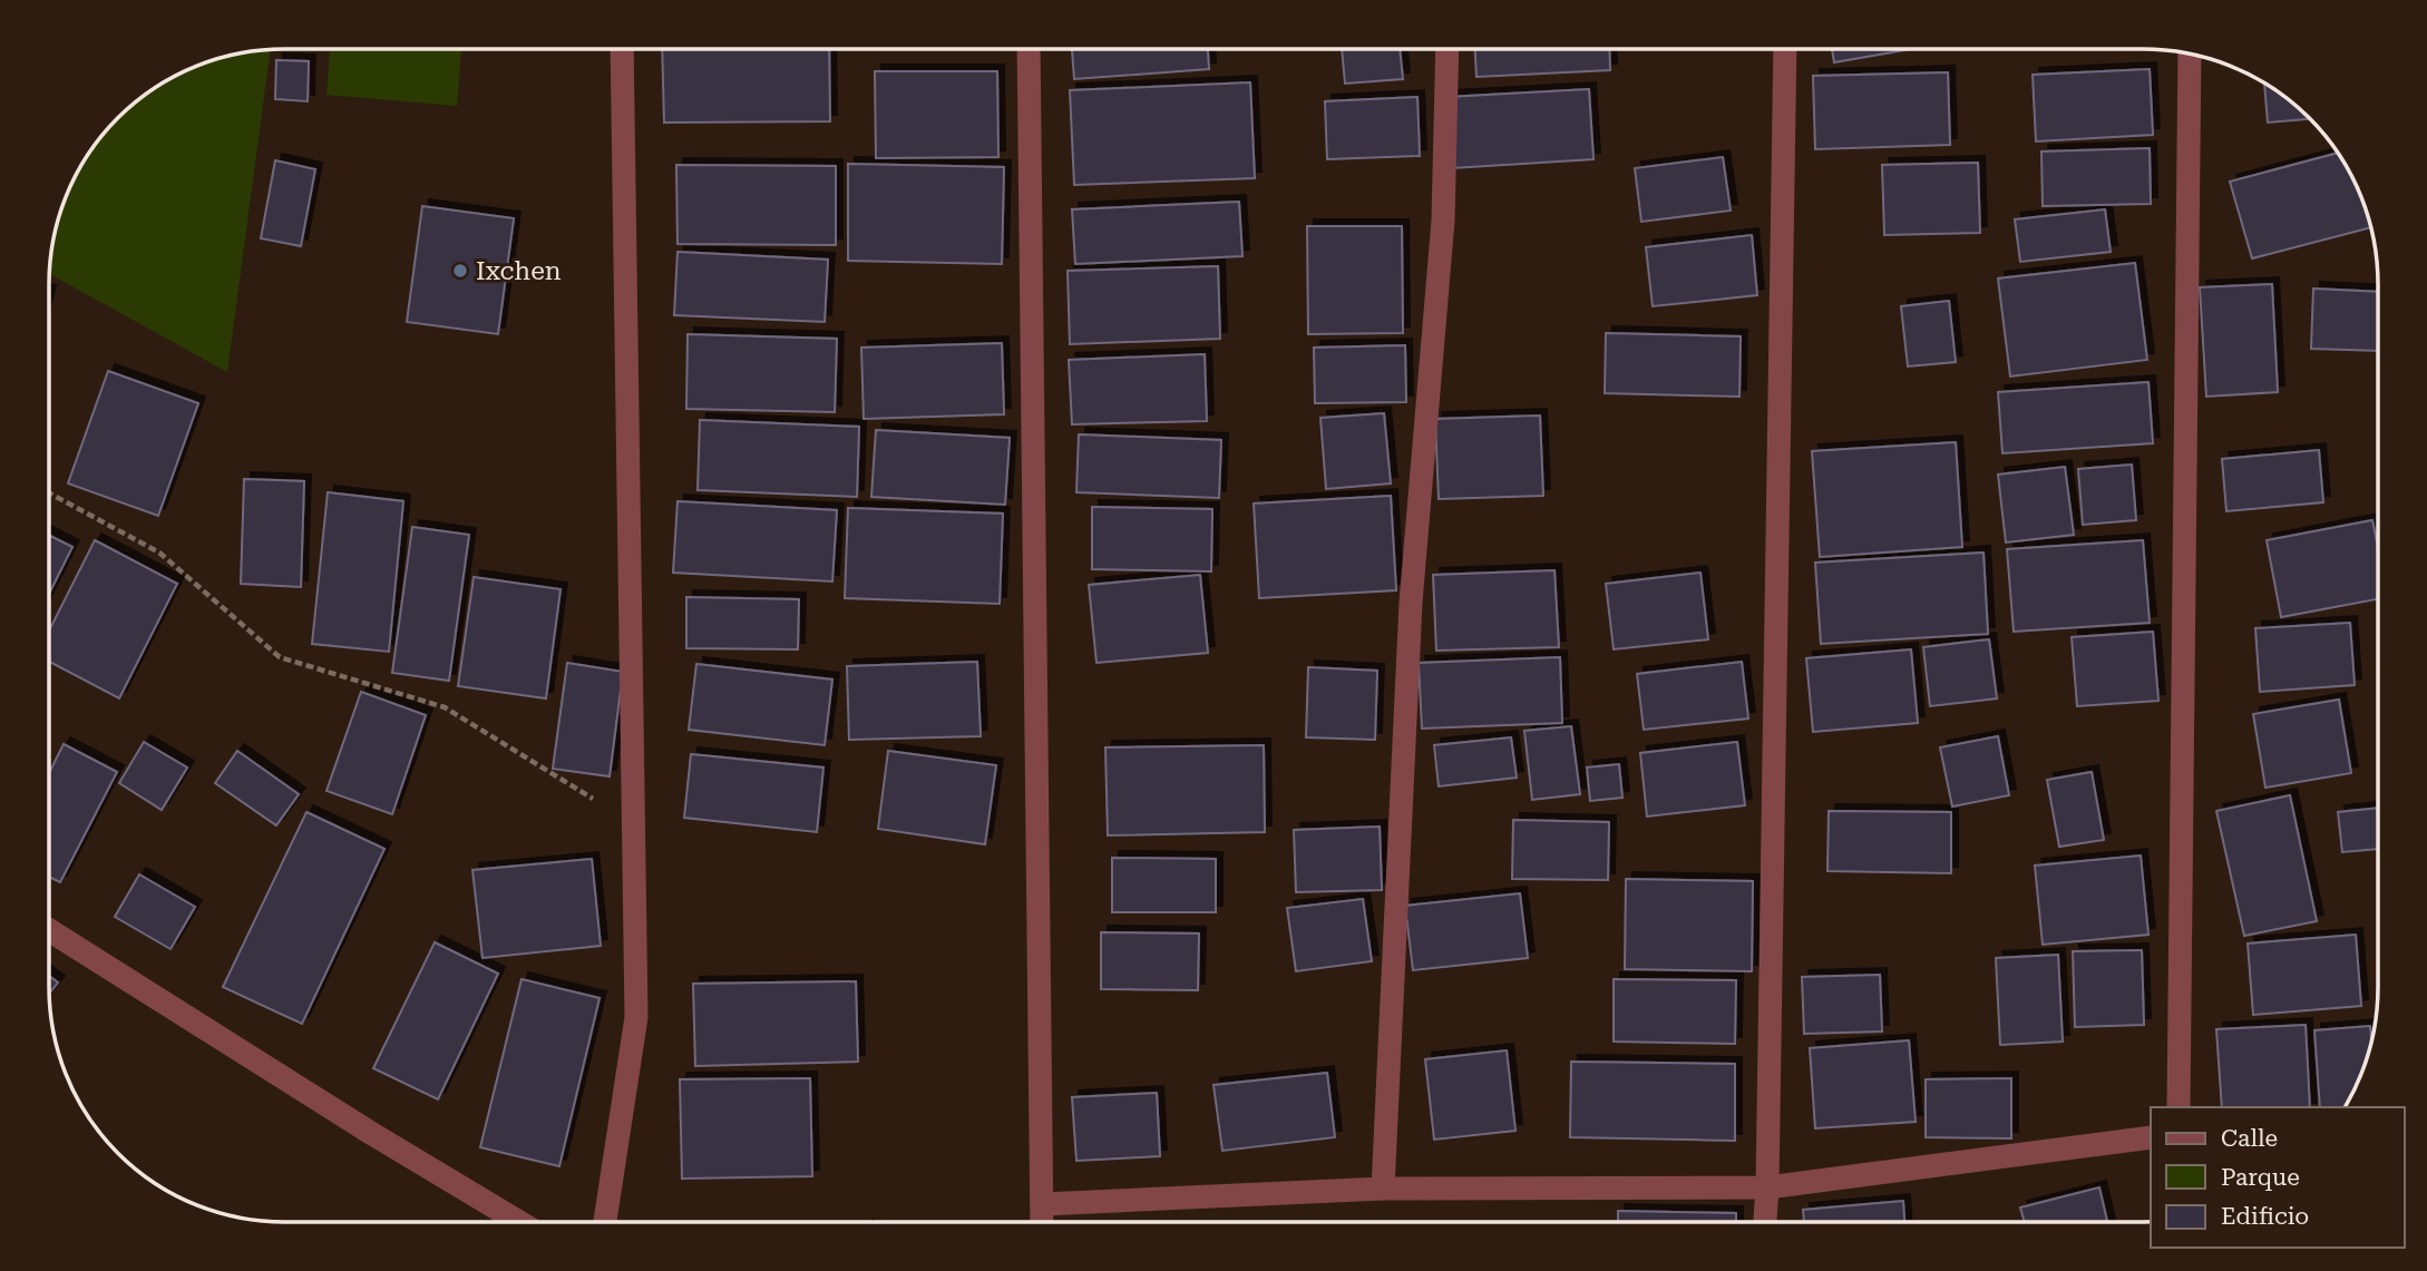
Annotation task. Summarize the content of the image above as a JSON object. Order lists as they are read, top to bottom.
{
  "places": ["Ixchen"],
  "legend": ["Calle", "Parque", "Edificio"]
}
